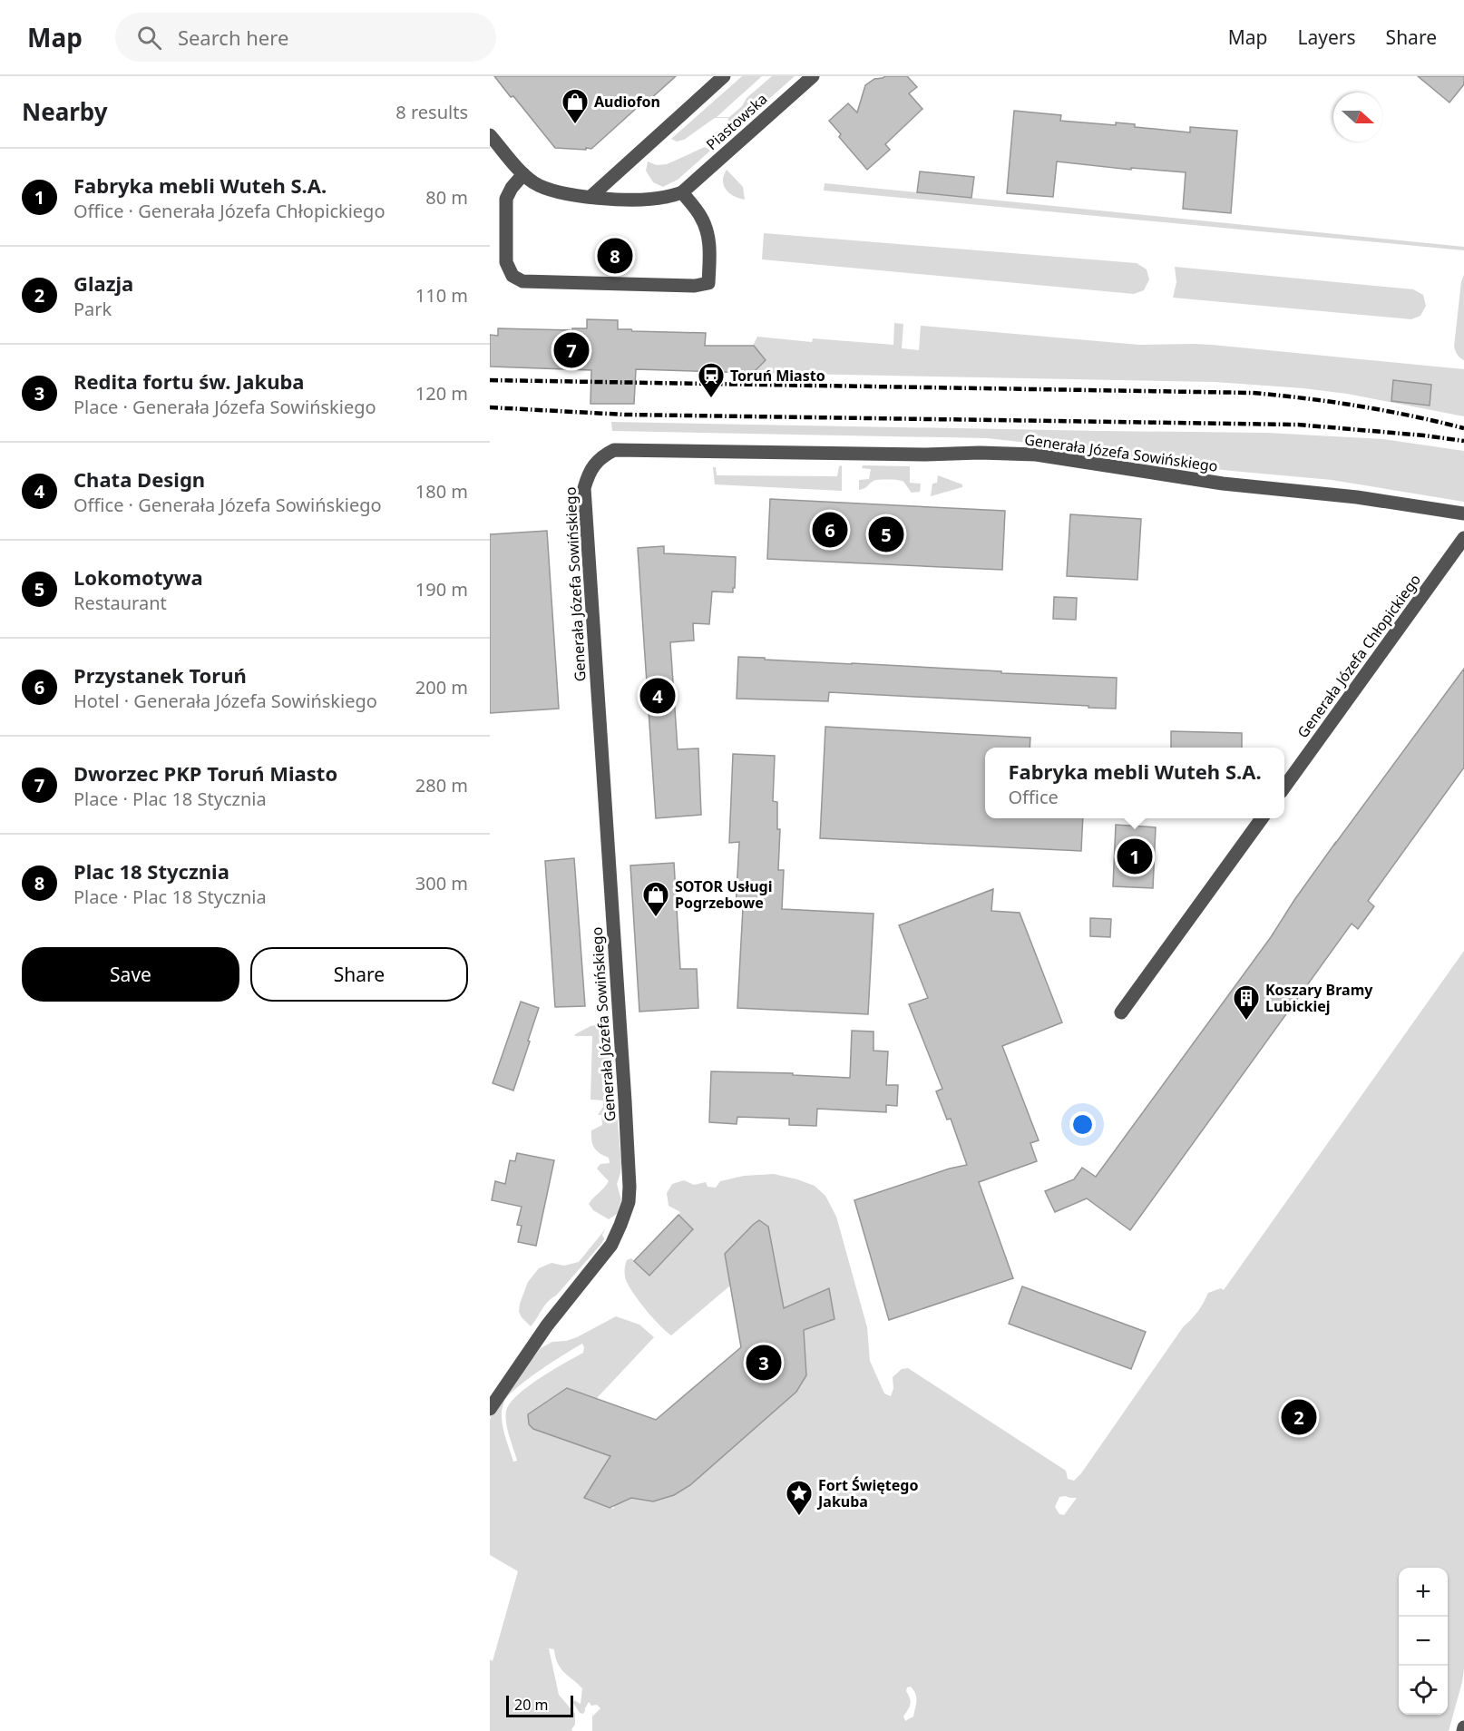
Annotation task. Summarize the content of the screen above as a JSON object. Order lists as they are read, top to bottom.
{
  "streets": {
    "street": ["Piastowska", "Generała Józefa Sowińskiego", "Generała Józefa Chłopickiego"]
  },
  "places": {
    "shop": ["Audiofon", "SOTOR Usługi Pogrzebowe"],
    "station": ["Toruń Miasto"],
    "building": ["Koszary Bramy Lubickiej"],
    "place": ["Fort Świętego Jakuba"]
  },
  "scale_bar": "20 m",
  "north": "right",
  "page": {
    "header": "Map",
    "search": "Search here",
    "nav": ["Map", "Layers", "Share"],
    "heading": ["Nearby", "8 results"],
    "list": [
      {
        "mark": "1",
        "name": "Fabryka mebli Wuteh S.A.",
        "note": "Office · Generała Józefa Chłopickiego",
        "value": "80 m"
      },
      {
        "mark": "2",
        "name": "Glazja",
        "note": "Park",
        "value": "110 m"
      },
      {
        "mark": "3",
        "name": "Redita fortu św. Jakuba",
        "note": "Place · Generała Józefa Sowińskiego",
        "value": "120 m"
      },
      {
        "mark": "4",
        "name": "Chata Design",
        "note": "Office · Generała Józefa Sowińskiego",
        "value": "180 m"
      },
      {
        "mark": "5",
        "name": "Lokomotywa",
        "note": "Restaurant",
        "value": "190 m"
      },
      {
        "mark": "6",
        "name": "Przystanek Toruń",
        "note": "Hotel · Generała Józefa Sowińskiego",
        "value": "200 m"
      },
      {
        "mark": "7",
        "name": "Dworzec PKP Toruń Miasto",
        "note": "Place · Plac 18 Stycznia",
        "value": "280 m"
      },
      {
        "mark": "8",
        "name": "Plac 18 Stycznia",
        "note": "Place · Plac 18 Stycznia",
        "value": "300 m"
      }
    ],
    "pins": [
      "8",
      "7",
      "6",
      "5",
      "4",
      "1",
      "3",
      "2"
    ],
    "popup": ["Fabryka mebli Wuteh S.A.", "Office"],
    "buttons": ["Save", "Share"],
    "map_buttons": ["+", "−"],
    "scale": "20 m"
  }
}
